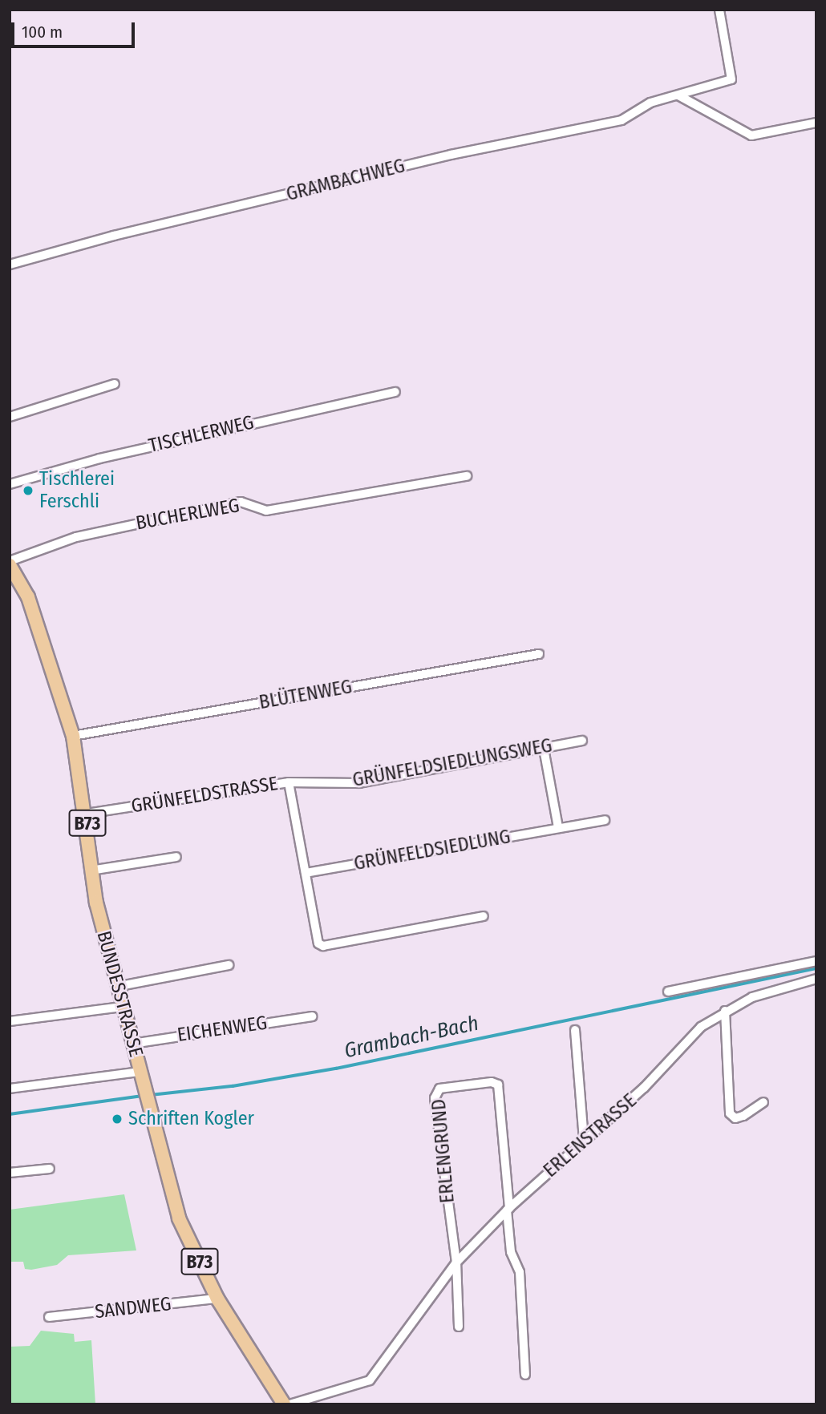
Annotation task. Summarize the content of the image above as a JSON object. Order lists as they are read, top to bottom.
{
  "streets": {
    "main road": ["B73", "BUNDESSTRASSE"],
    "street": [
      "GRAMBACHWEG",
      "TISCHLERWEG",
      "BUCHERLWEG",
      "BLÜTENWEG",
      "GRÜNFELDSIEDLUNGSWEG",
      "GRÜNFELDSTRASSE",
      "GRÜNFELDSIEDLUNG",
      "EICHENWEG",
      "ERLENSTRASSE",
      "ERLENGRUND",
      "SANDWEG"
    ]
  },
  "crossings": [
    ["BLÜTENWEG", "BUNDESSTRASSE"],
    ["GRÜNFELDSIEDLUNGSWEG", "GRÜNFELDSTRASSE"],
    ["GRÜNFELDSTRASSE", "BUNDESSTRASSE"],
    ["BUNDESSTRASSE", "EICHENWEG"],
    ["BUNDESSTRASSE", "SANDWEG"],
    ["ERLENSTRASSE", "ERLENGRUND"]
  ],
  "water": ["Grambach-Bach"],
  "places": ["Tischlerei Ferschli", "Schriften Kogler"],
  "scale_bar": "100 m"
}
